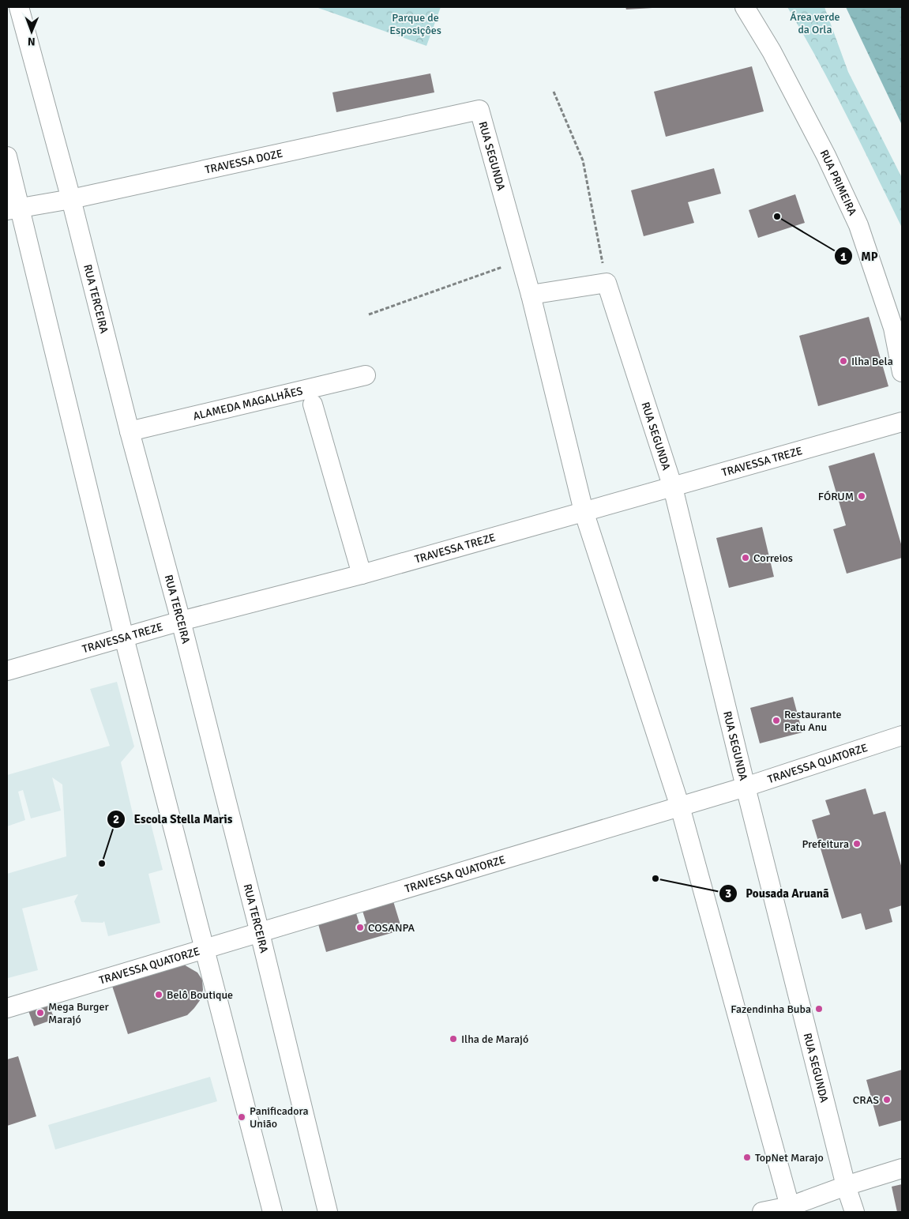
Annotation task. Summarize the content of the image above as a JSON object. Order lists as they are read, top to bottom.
{
  "streets": {
    "street": [
      "RUA SEGUNDA",
      "TRAVESSA DOZE",
      "RUA PRIMEIRA",
      "RUA TERCEIRA",
      "ALAMEDA MAGALHÃES",
      "TRAVESSA TREZE",
      "TRAVESSA QUATORZE"
    ]
  },
  "crossings": [
    ["RUA SEGUNDA", "TRAVESSA DOZE"],
    ["RUA SEGUNDA", "TRAVESSA TREZE"],
    ["RUA SEGUNDA", "TRAVESSA QUATORZE"],
    ["TRAVESSA DOZE", "RUA TERCEIRA"],
    ["RUA TERCEIRA", "ALAMEDA MAGALHÃES"],
    ["RUA TERCEIRA", "TRAVESSA TREZE"],
    ["RUA TERCEIRA", "TRAVESSA QUATORZE"]
  ],
  "parks": ["Área verde da Orla", "Parque de Esposiçôes"],
  "places": [
    "MP",
    "Ilha Bela",
    "FÓRUM",
    "Correios",
    "Restaurante Patu Anu",
    "Prefeitura",
    "Escola Stella Maris",
    "Pousada Aruanã",
    "COSANPA",
    "Belô Boutique",
    "Fazendinha Buba",
    "Mega Burger Marajó",
    "Ilha de Marajó",
    "CRAS",
    "Panificadora União",
    "TopNet Marajo"
  ],
  "north": "bottom"
}
